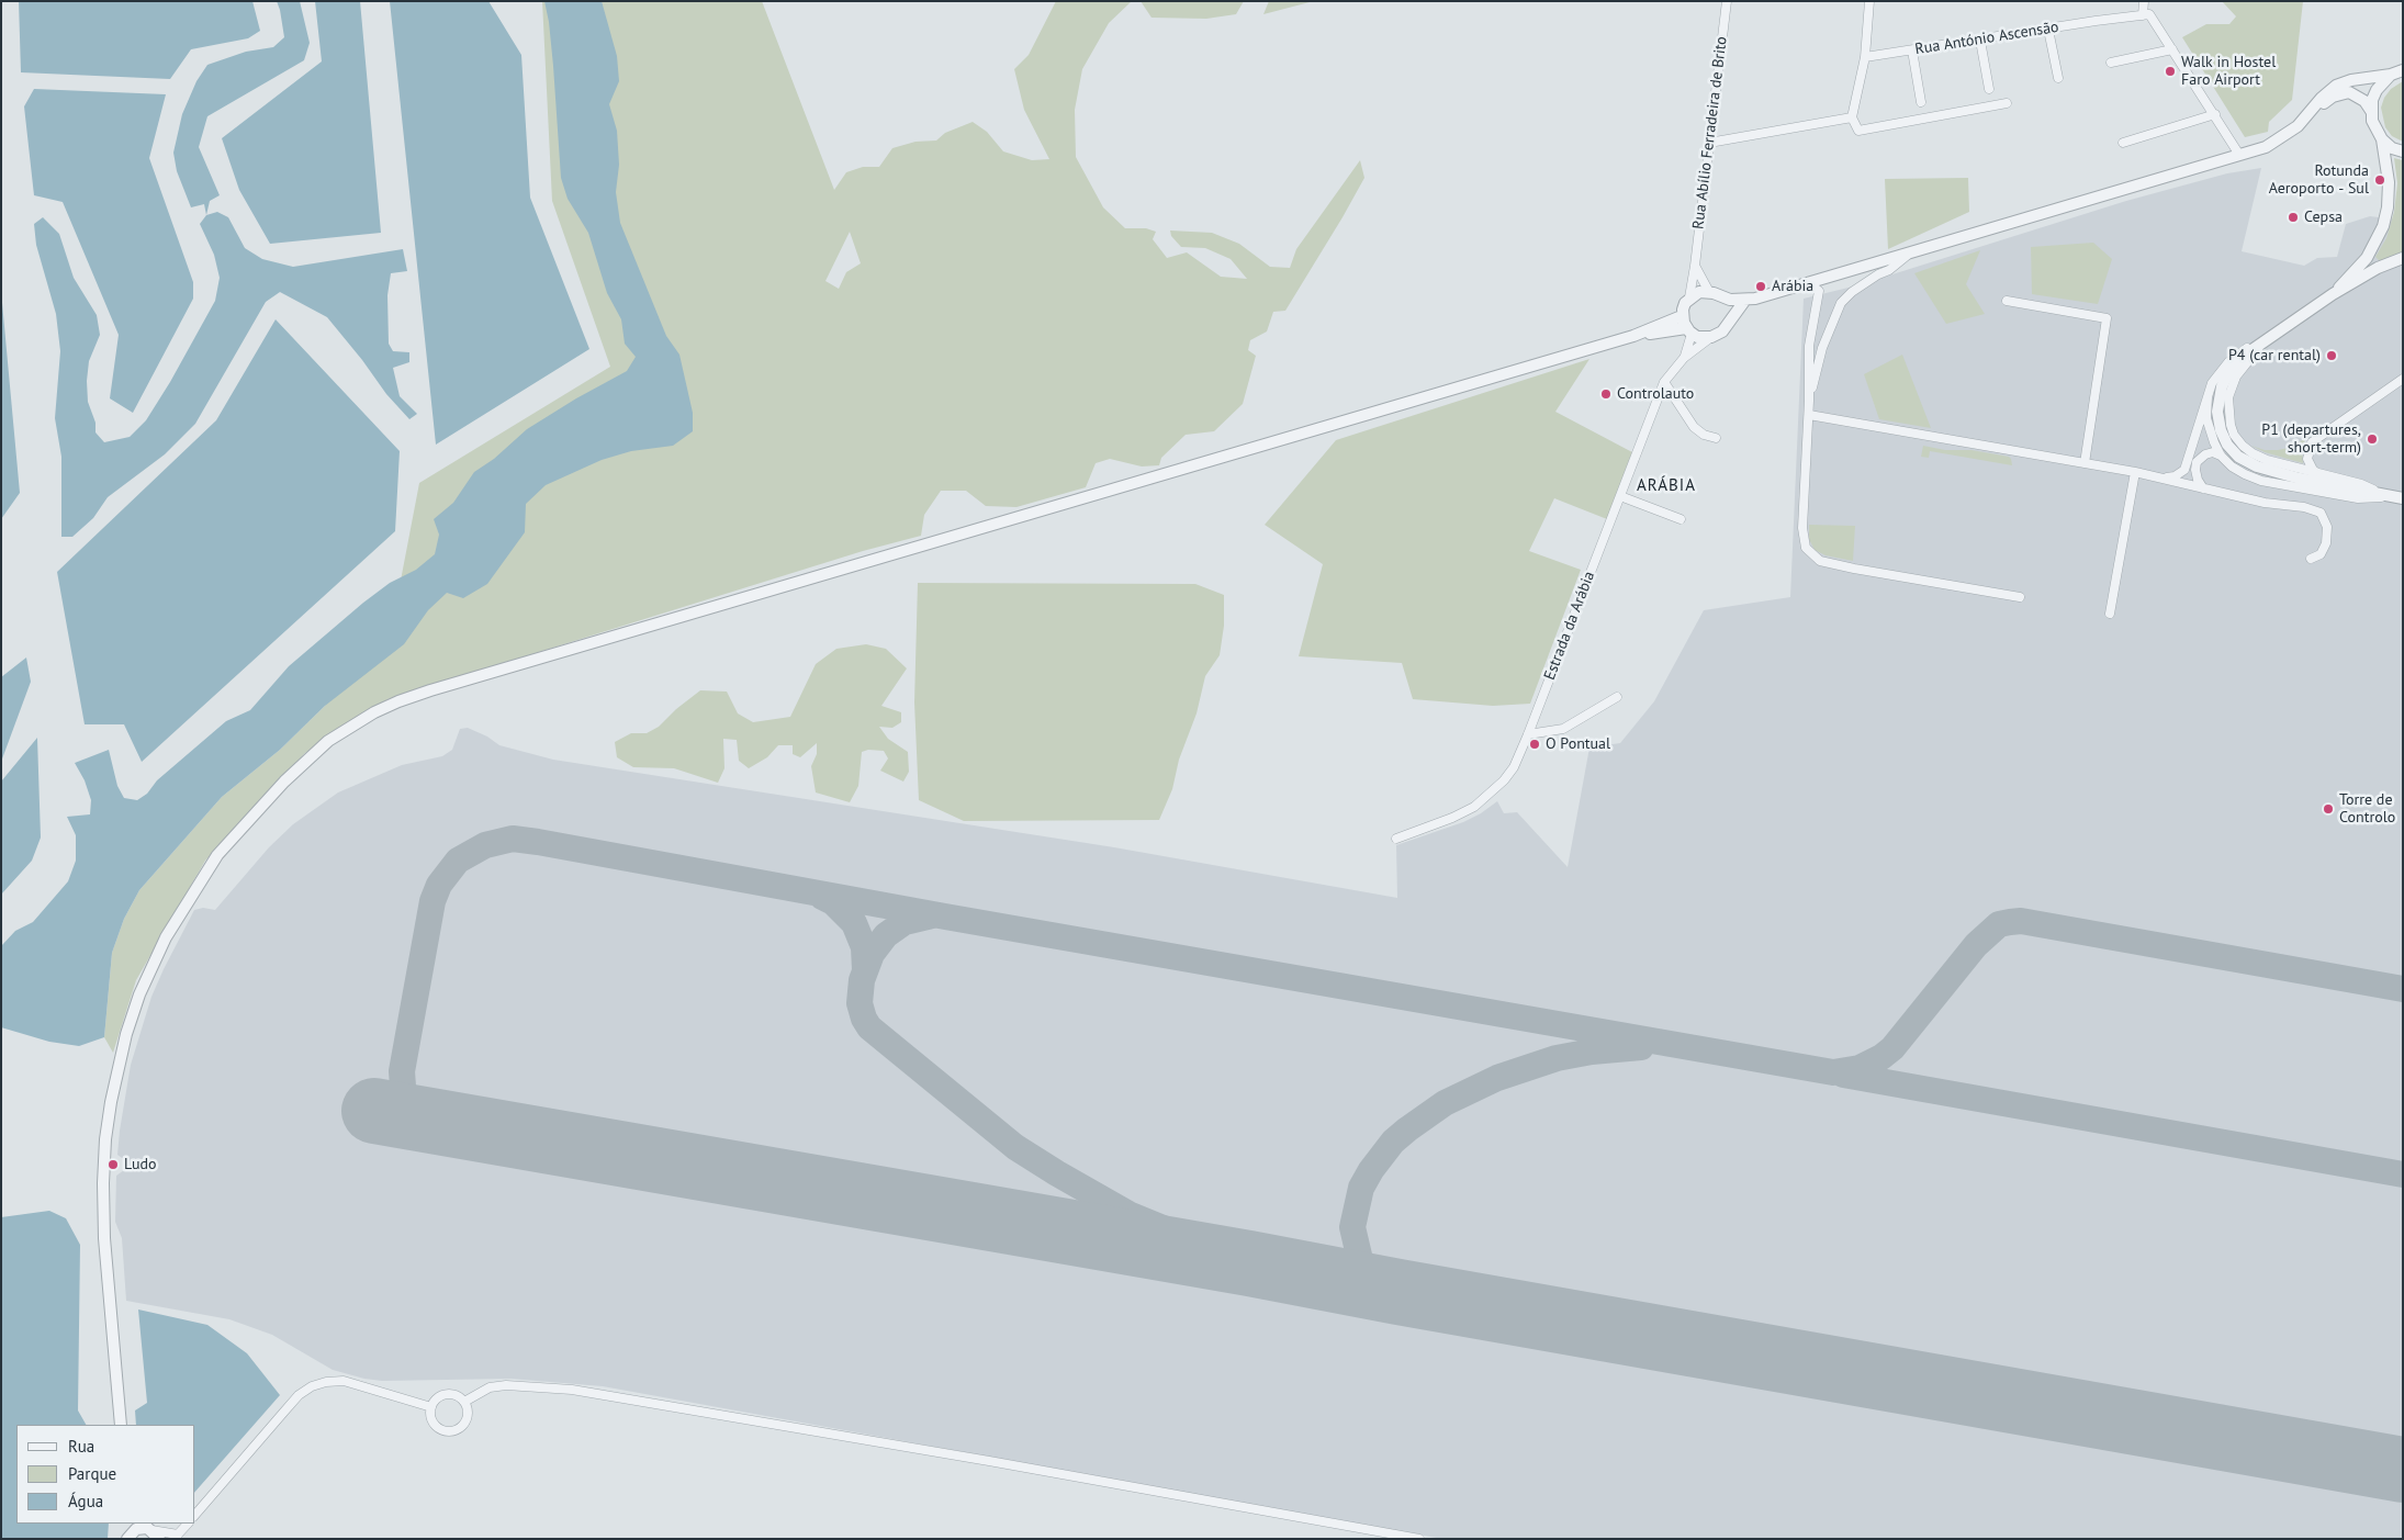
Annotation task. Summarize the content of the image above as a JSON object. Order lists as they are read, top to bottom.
{
  "streets": {
    "street": ["Rua António Ascensão", "Rua Abílio Ferradeira de Brito", "Estrada da Arábia"]
  },
  "districts": ["ARÁBIA"],
  "places": [
    "Walk in Hostel Faro Airport",
    "Rotunda Aeroporto - Sul",
    "Cepsa",
    "Arábia",
    "P4 (car rental)",
    "Controlauto",
    "P1 (departures, short-term)",
    "O Pontual",
    "Torre de Controlo",
    "Ludo"
  ],
  "legend": ["Rua", "Parque", "Água"]
}
